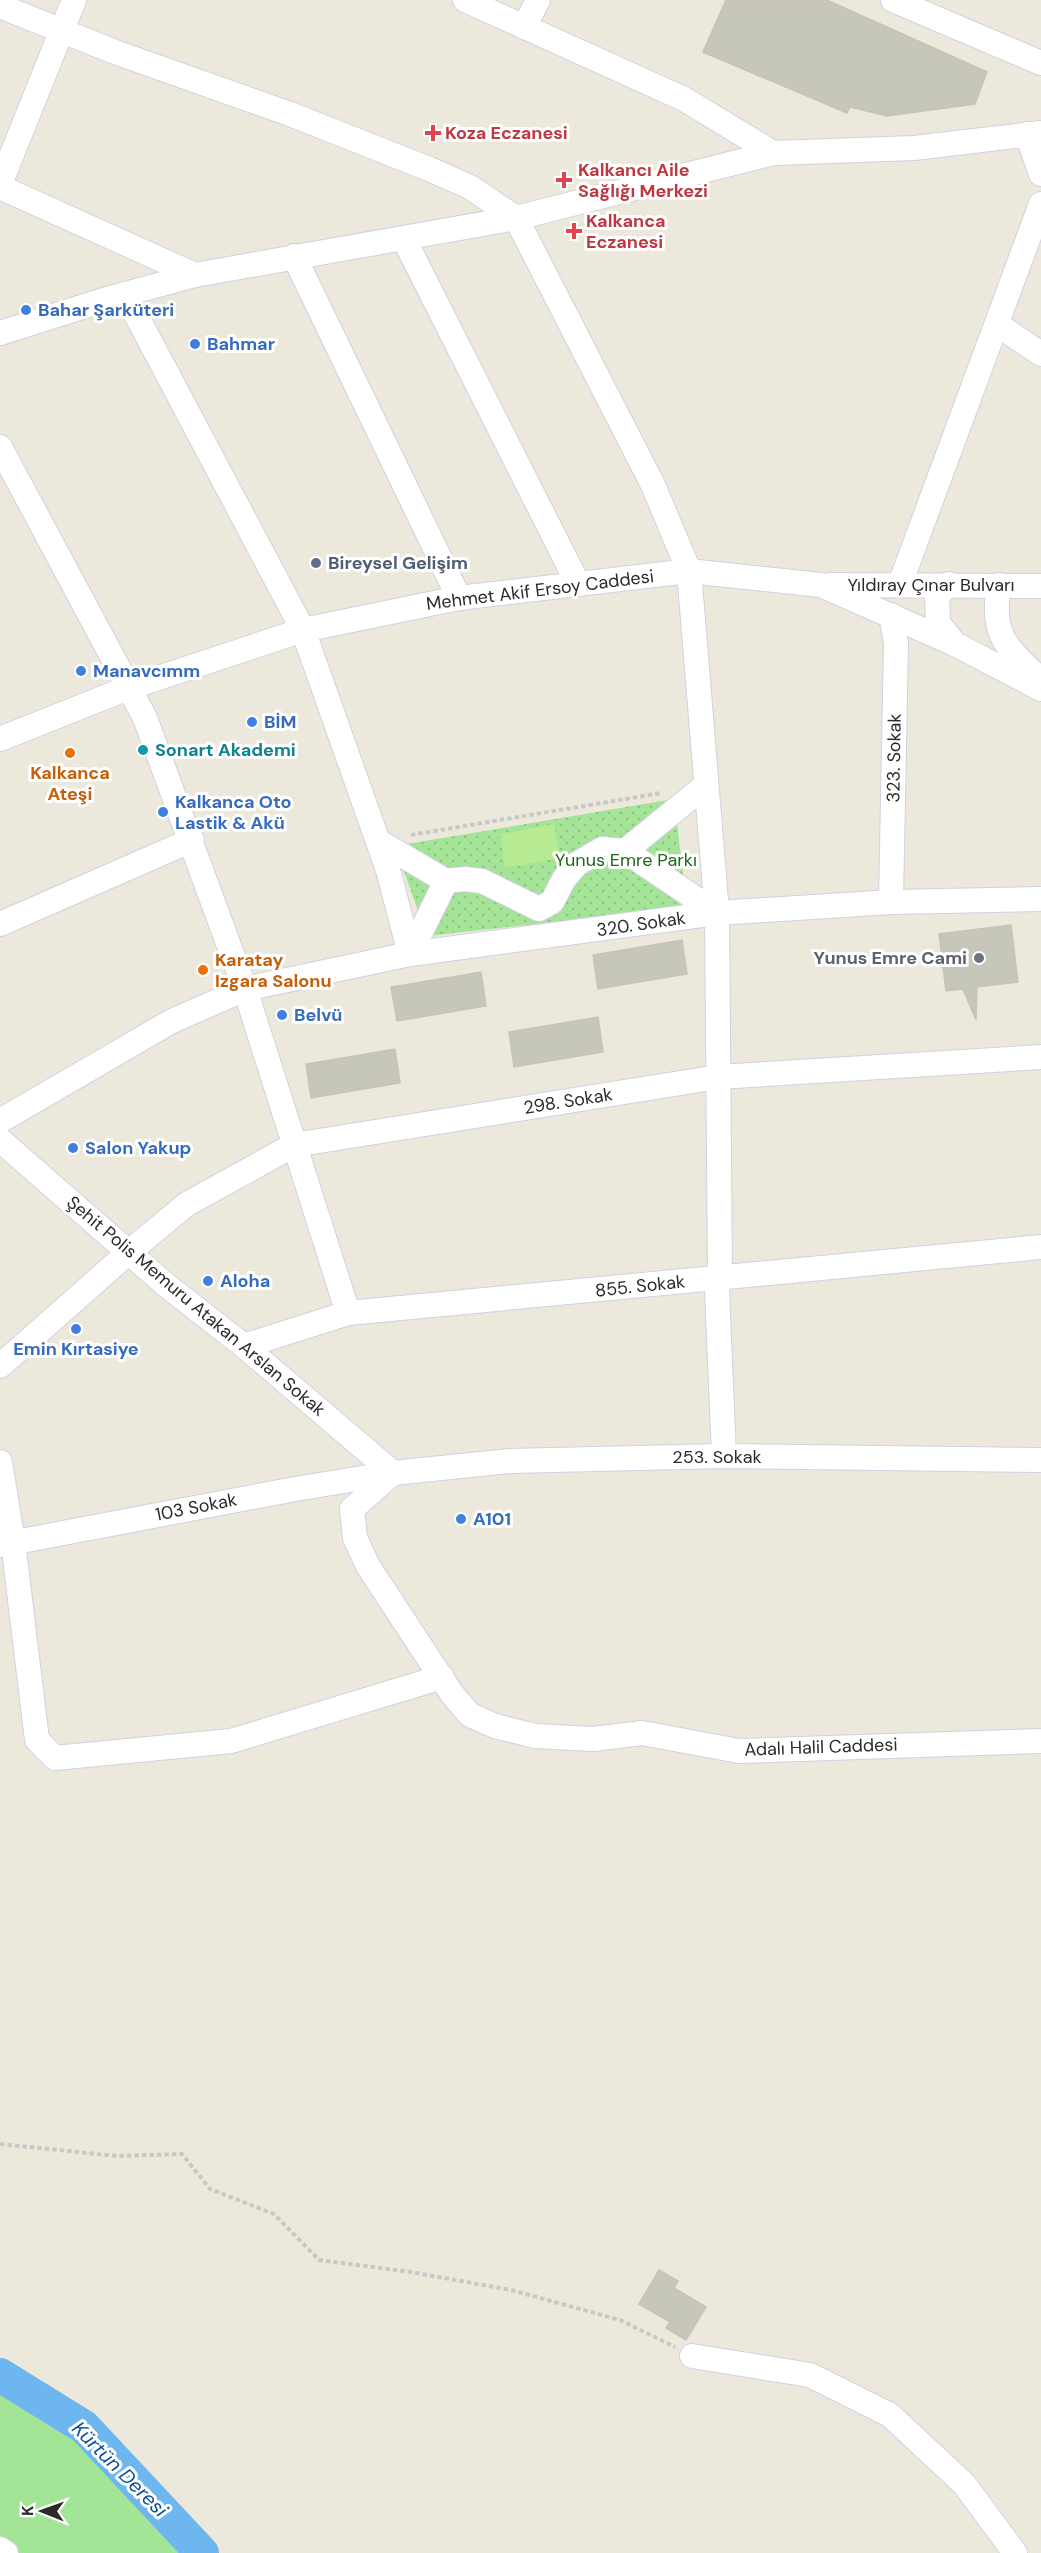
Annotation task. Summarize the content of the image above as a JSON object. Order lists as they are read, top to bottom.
{
  "streets": {
    "street": [
      "Yıldıray Çınar Bulvarı",
      "Mehmet Akif Ersoy Caddesi",
      "323. Sokak",
      "320. Sokak",
      "298. Sokak",
      "855. Sokak",
      "Şehit Polis Memuru Atakan Arslan Sokak",
      "253. Sokak",
      "103 Sokak",
      "Adalı Halil Caddesi"
    ]
  },
  "crossings": [
    ["Yıldıray Çınar Bulvarı", "Mehmet Akif Ersoy Caddesi"],
    ["Mehmet Akif Ersoy Caddesi", "323. Sokak"],
    ["323. Sokak", "320. Sokak"],
    ["298. Sokak", "Şehit Polis Memuru Atakan Arslan Sokak"],
    ["855. Sokak", "Şehit Polis Memuru Atakan Arslan Sokak"],
    ["Şehit Polis Memuru Atakan Arslan Sokak", "253. Sokak"],
    ["Şehit Polis Memuru Atakan Arslan Sokak", "103 Sokak"],
    ["Şehit Polis Memuru Atakan Arslan Sokak", "Adalı Halil Caddesi"],
    ["253. Sokak", "103 Sokak"],
    ["253. Sokak", "Adalı Halil Caddesi"],
    ["103 Sokak", "Adalı Halil Caddesi"]
  ],
  "water": ["Kürtün Deresi"],
  "parks": ["Yunus Emre Parkı"],
  "places": {
    "health": ["Koza Eczanesi", "Kalkancı Aile Sağlığı Merkezi", "Kalkanca Eczanesi"],
    "other": [
      "Bahar Şarküteri",
      "Bahmar",
      "Bireysel Gelişim",
      "Manavcımm",
      "BİM",
      "Sonart Akademi",
      "Kalkanca Ateşi",
      "Kalkanca Oto Lastik & Akü",
      "Yunus Emre Cami",
      "Karatay Izgara Salonu",
      "Belvü",
      "Salon Yakup",
      "Aloha",
      "Emin Kırtasiye",
      "A101"
    ]
  },
  "north": "left"
}
